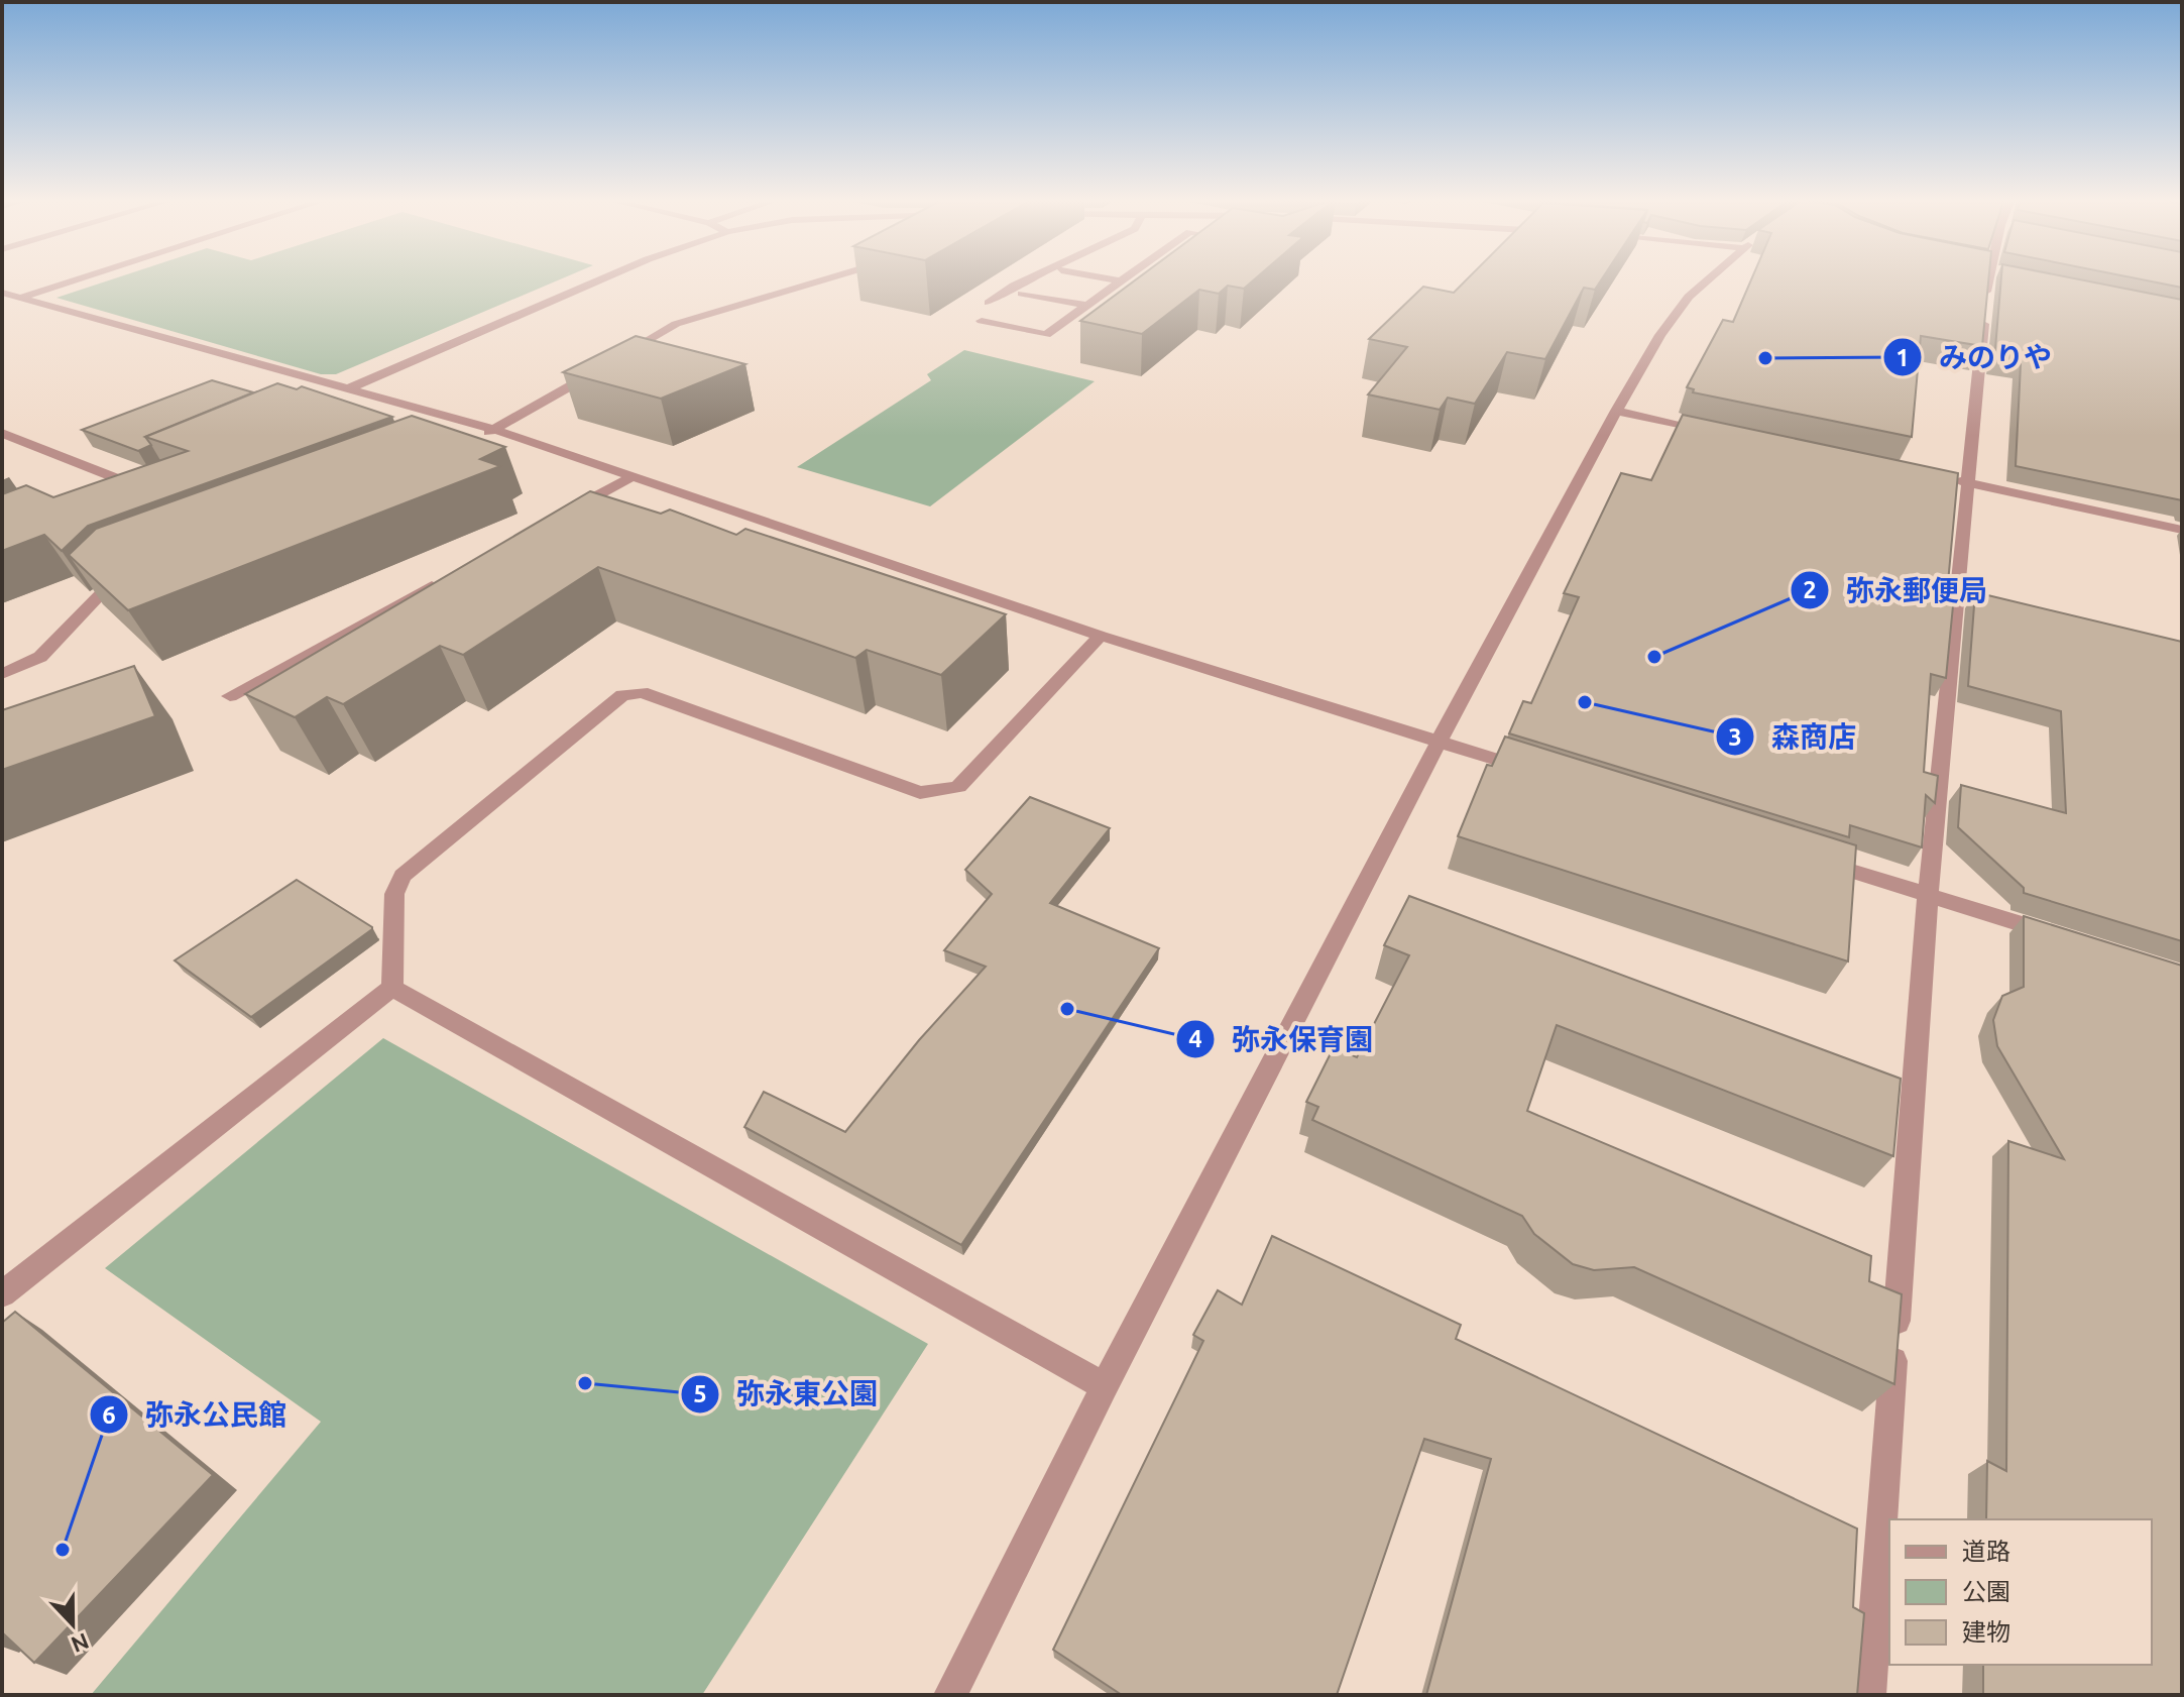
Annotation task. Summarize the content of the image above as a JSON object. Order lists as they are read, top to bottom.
{
  "places": [
    "みのりや",
    "弥永郵便局",
    "森商店",
    "弥永保育園",
    "弥永東公園",
    "弥永公民館"
  ],
  "legend": ["道路", "公園", "建物"],
  "north": "bottom"
}
